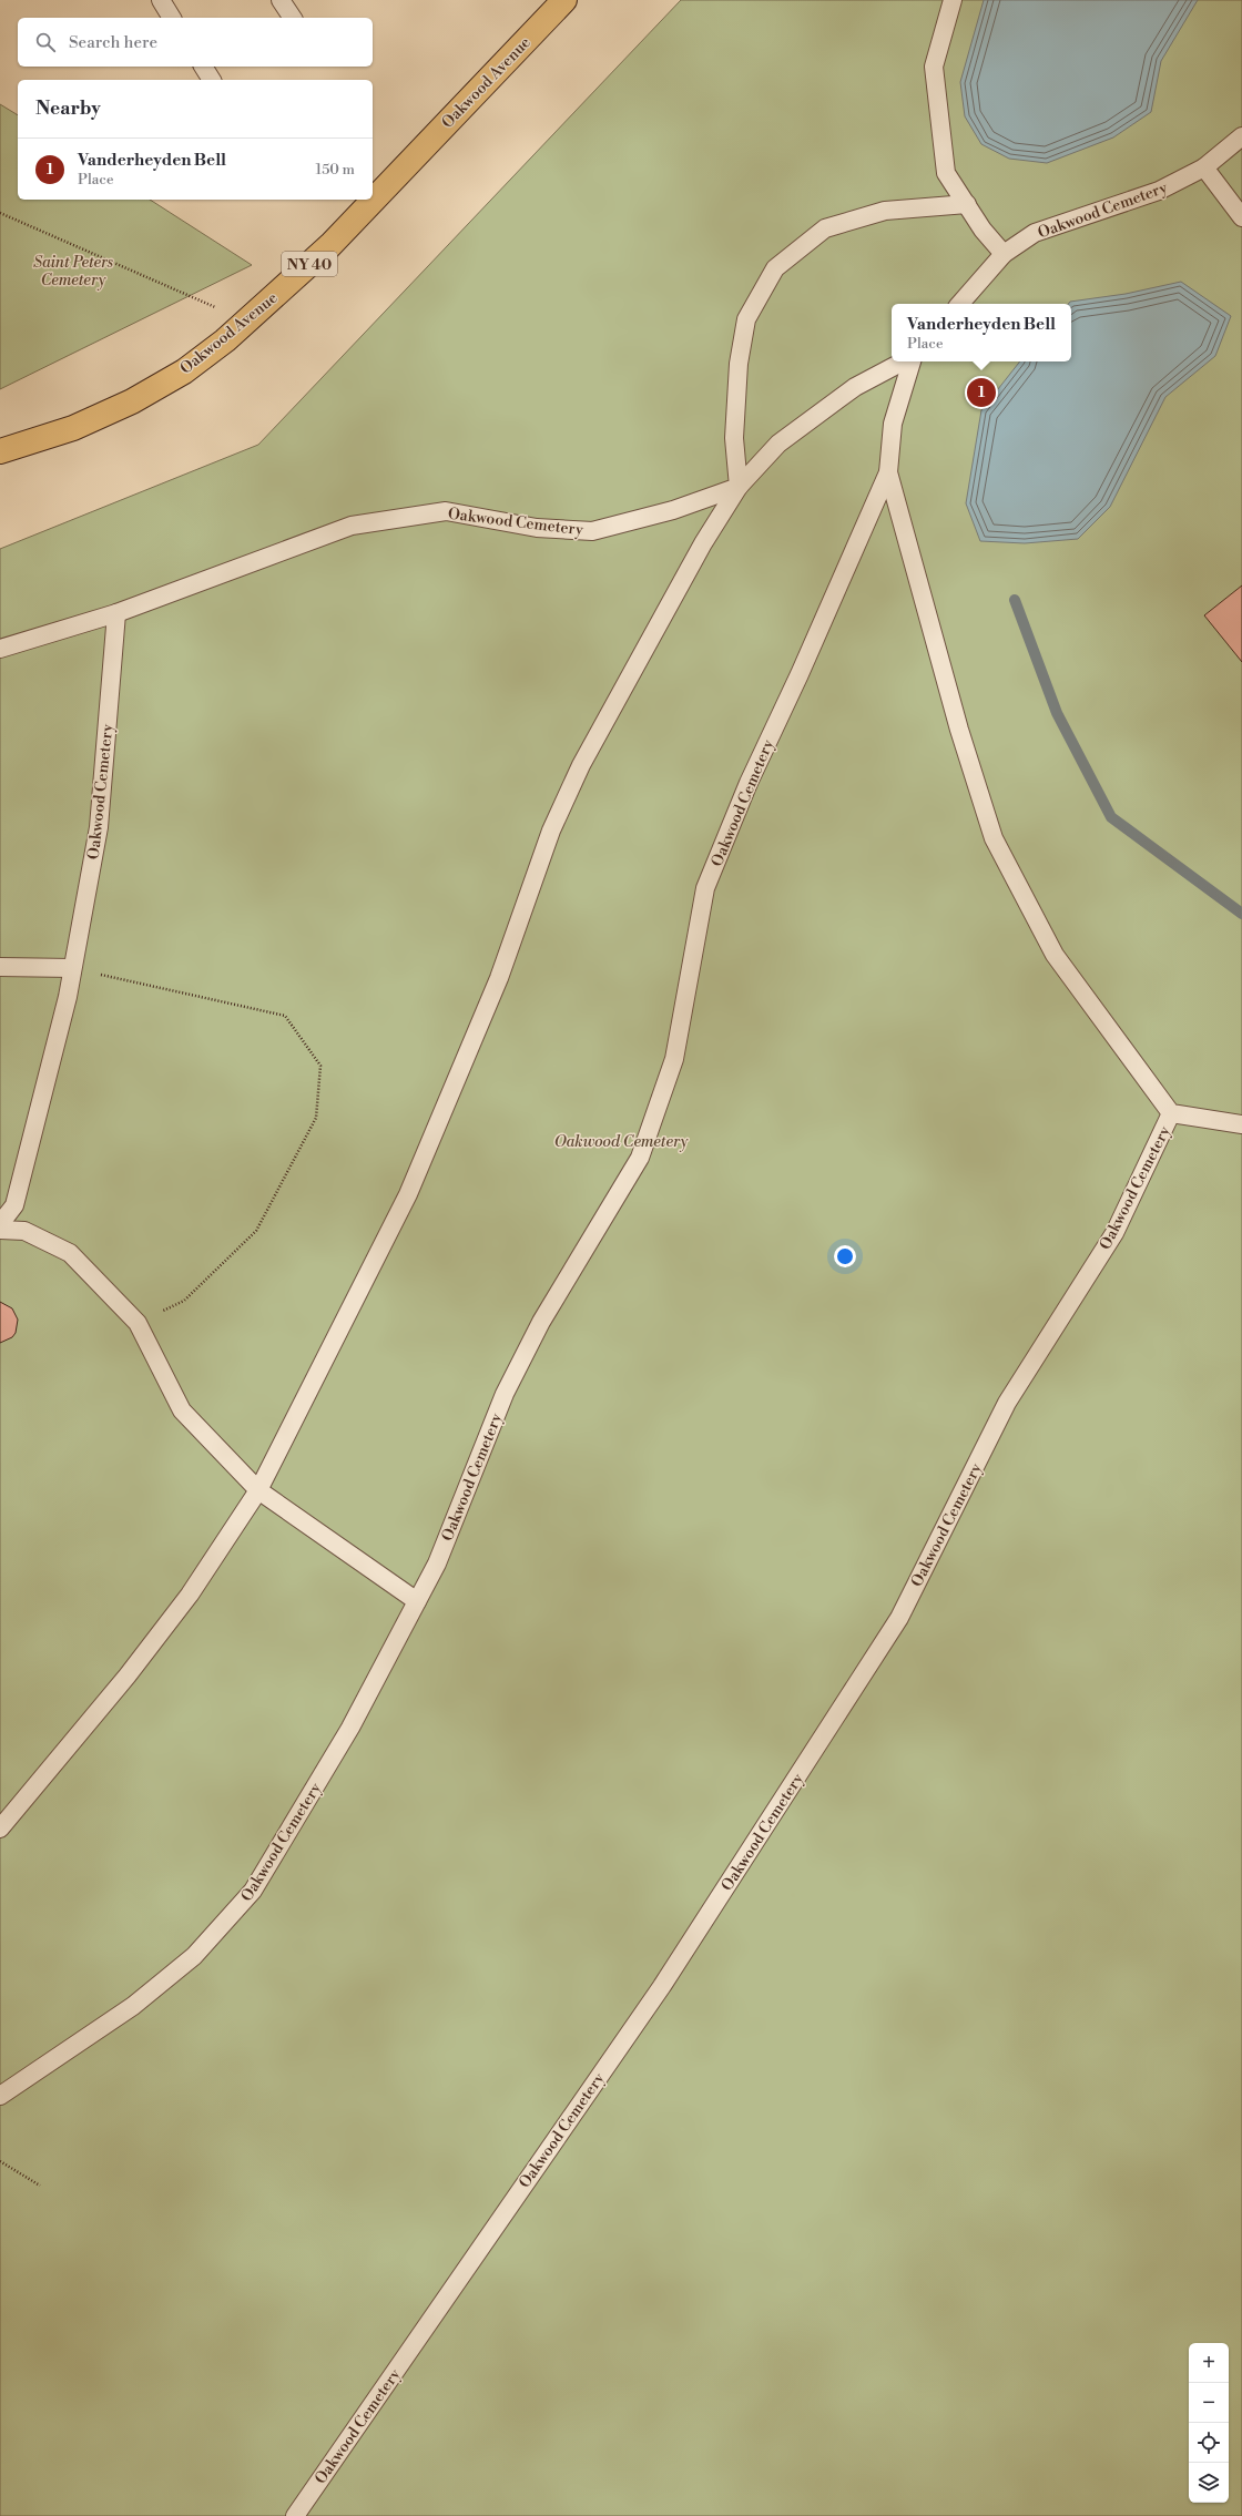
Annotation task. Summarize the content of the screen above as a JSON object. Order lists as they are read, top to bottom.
{
  "streets": {
    "main road": ["Oakwood Avenue", "NY 40"],
    "lane": ["Oakwood Cemetery"]
  },
  "parks": ["Saint Peters Cemetery", "Oakwood Cemetery"],
  "page": {
    "search": "Search here",
    "heading": "Nearby",
    "list": [
      {
        "mark": "1",
        "name": "Vanderheyden Bell",
        "note": "Place",
        "value": "150 m"
      }
    ],
    "popup": ["Vanderheyden Bell", "Place"],
    "pins": "1",
    "map_buttons": ["+", "−"]
  }
}
